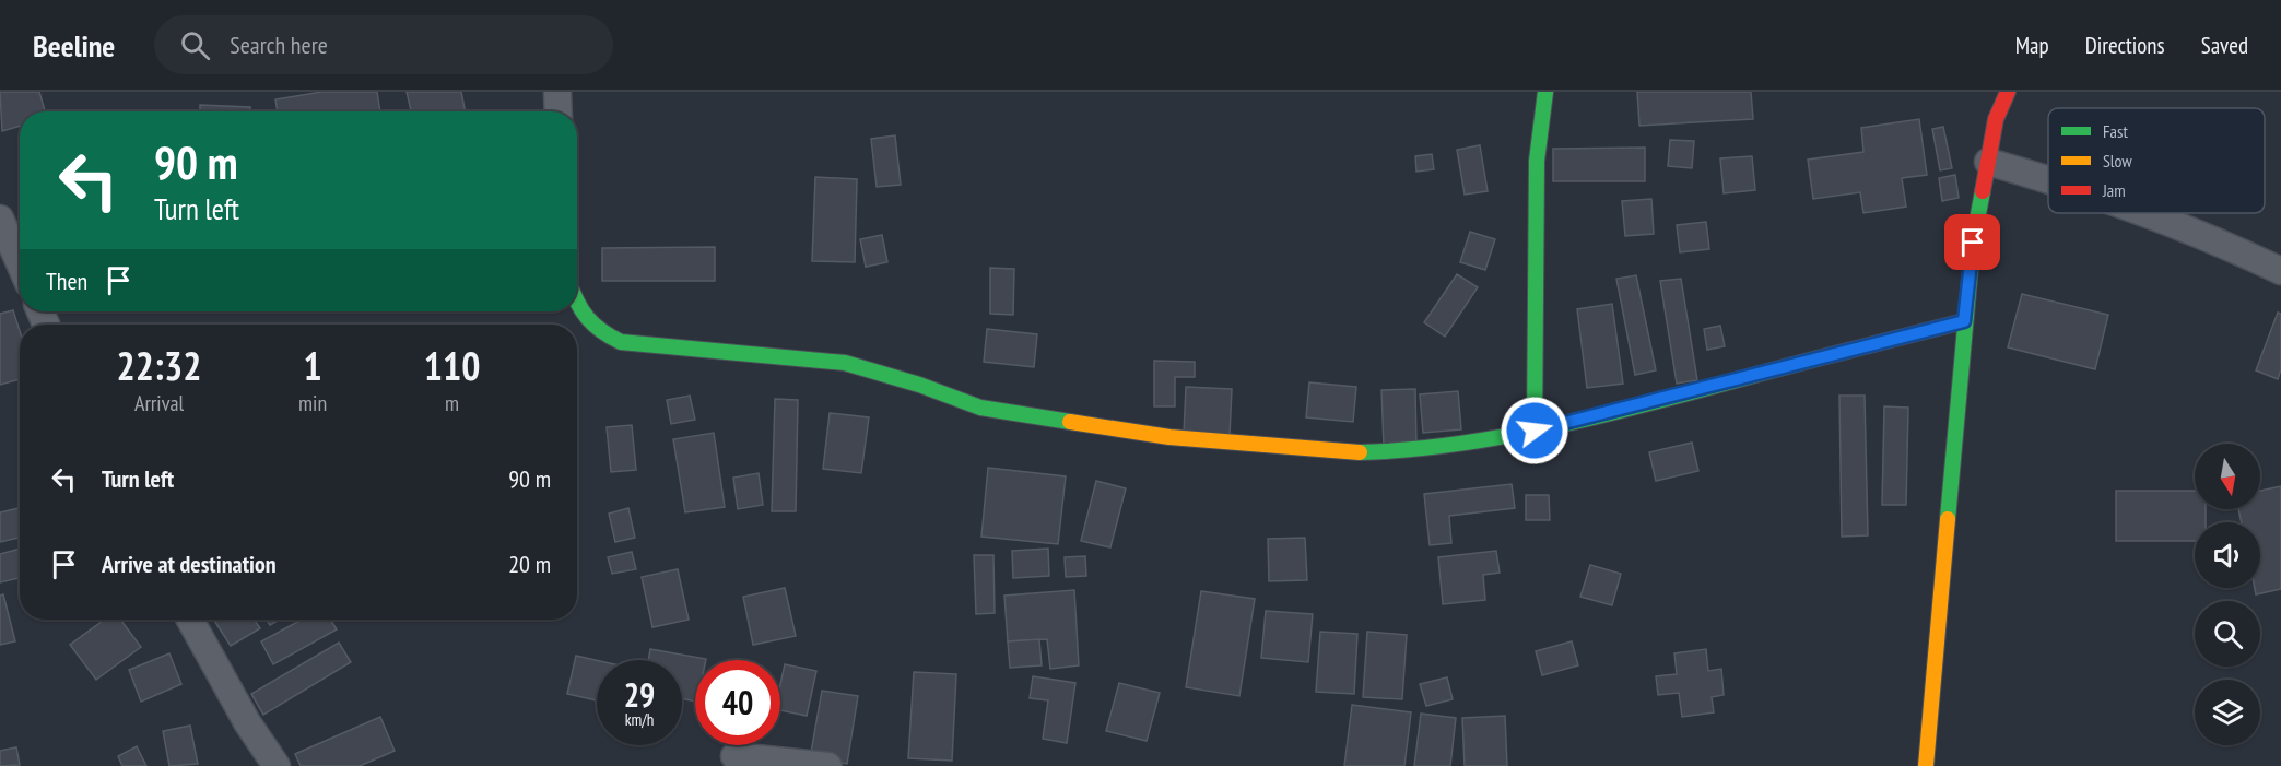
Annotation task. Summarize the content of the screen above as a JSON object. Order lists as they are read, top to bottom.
{
  "legend": ["Fast", "Slow", "Jam"],
  "north": "bottom",
  "page": {
    "header": "Beeline",
    "search": "Search here",
    "nav": ["Map", "Directions", "Saved"],
    "turn": ["90 m", "Turn left"],
    "then": "Then",
    "eta": [
      "22:32",
      "Arrival",
      "1",
      "min",
      "110",
      "m"
    ],
    "list": [
      {
        "name": "Turn left",
        "value": "90 m"
      },
      {
        "name": "Arrive at destination",
        "value": "20 m"
      }
    ],
    "speed": "29 km/h",
    "limit": "40"
  }
}
